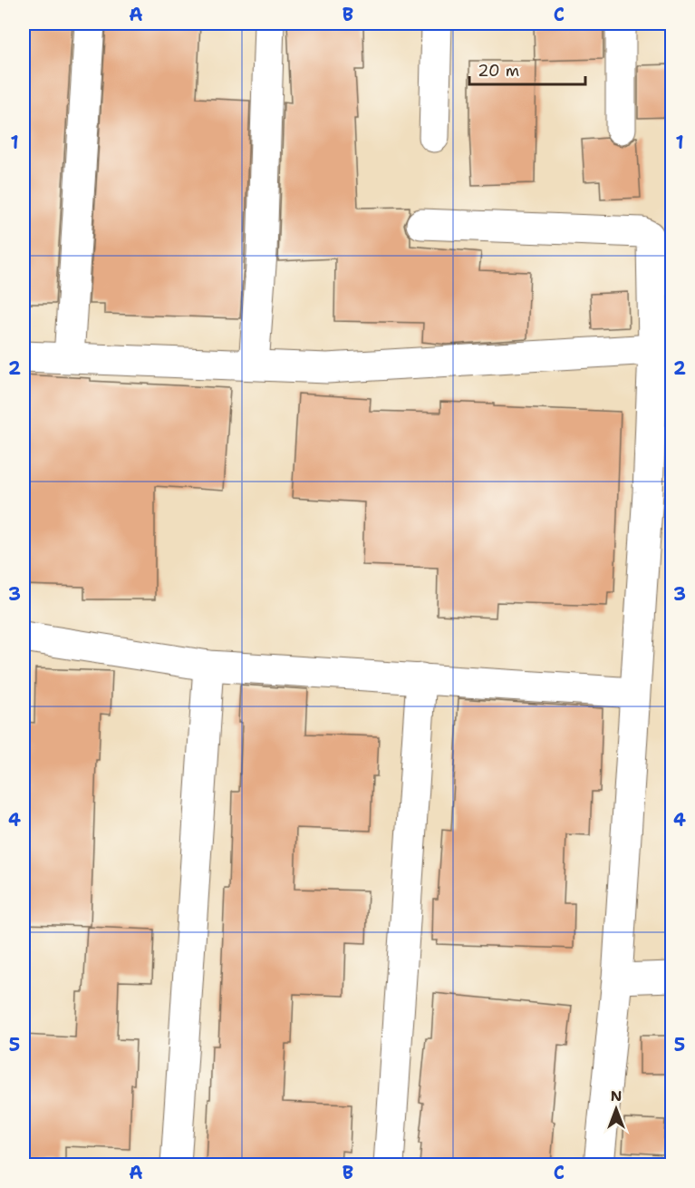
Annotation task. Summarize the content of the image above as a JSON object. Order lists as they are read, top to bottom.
{
  "scale_bar": "20 m",
  "north": "top",
  "grid": {
    "columns": ["A", "B", "C"],
    "rows": [
      "1",
      "2",
      "3",
      "4",
      "5"
    ]
  }
}
